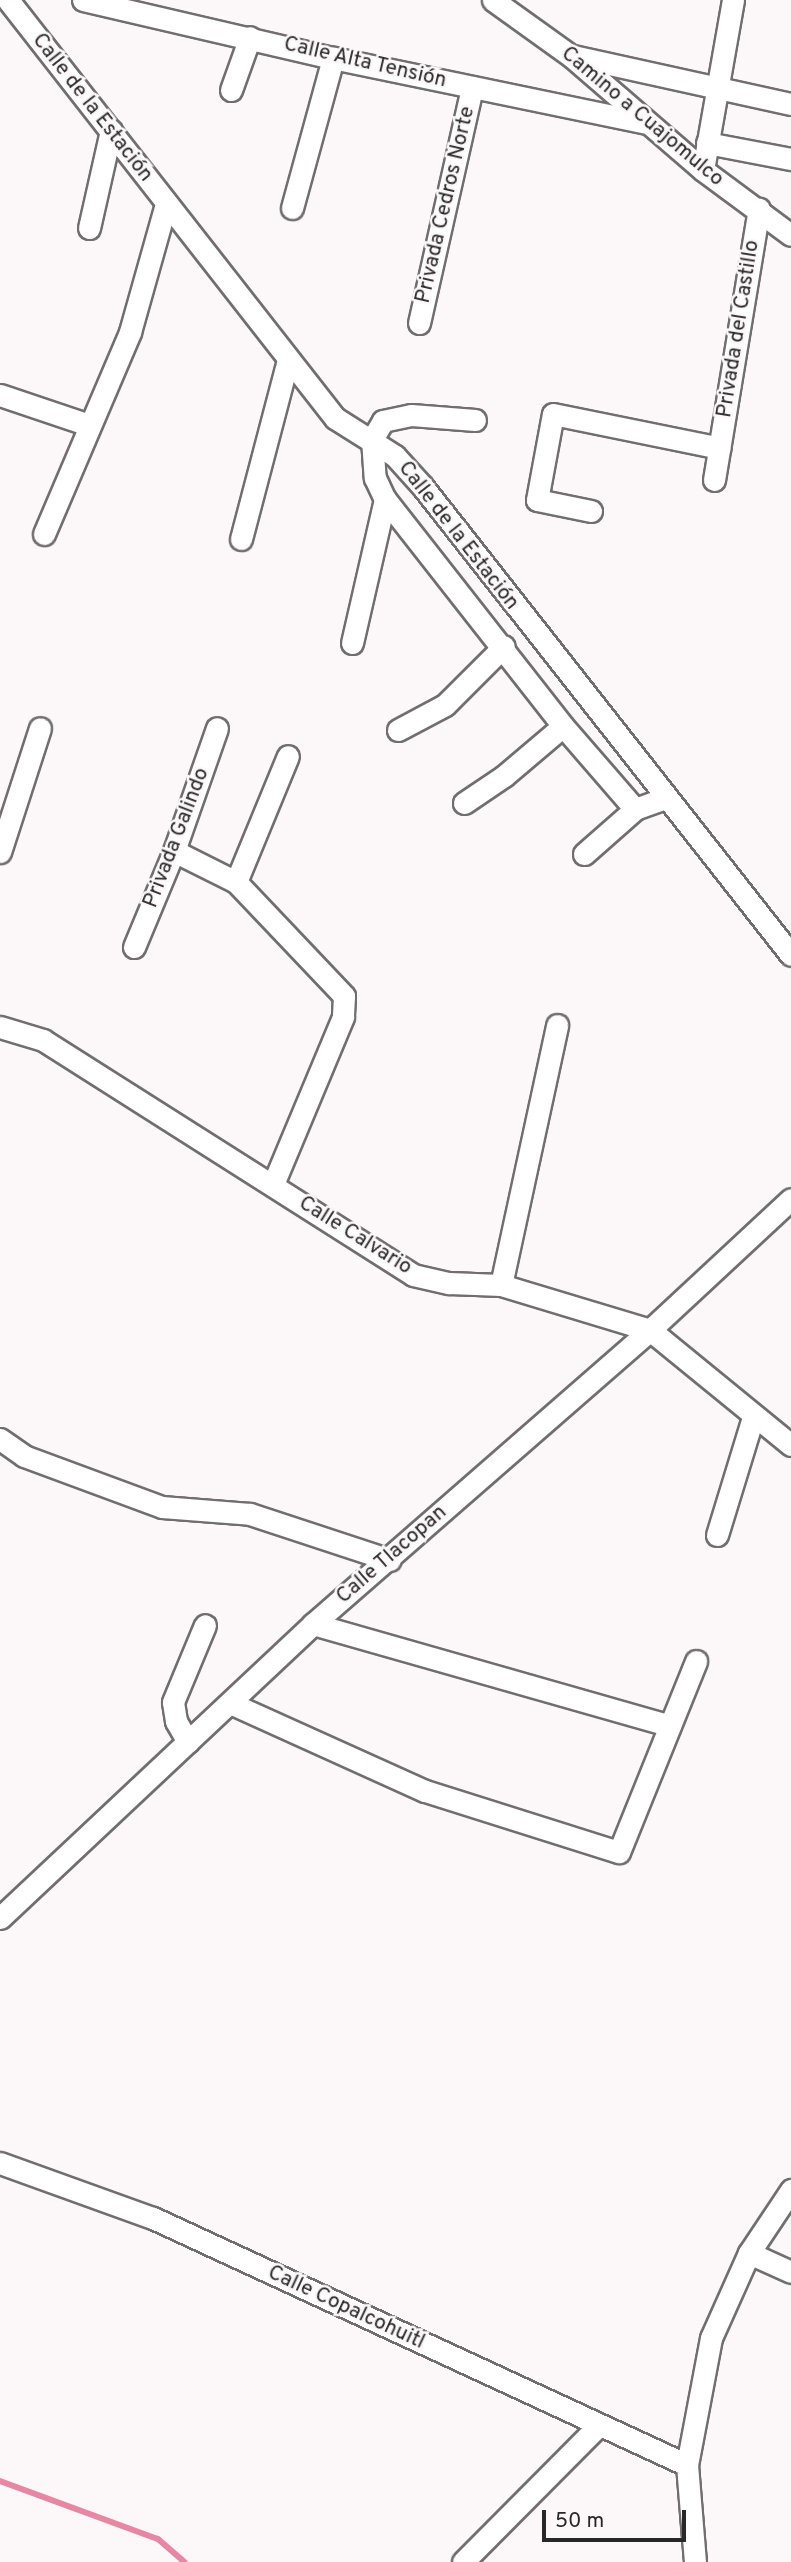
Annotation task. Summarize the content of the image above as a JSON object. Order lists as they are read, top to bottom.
{
  "streets": {
    "street": [
      "Calle Alta Tensión",
      "Calle de la Estación",
      "Camino a Cuajomulco",
      "Privada Cedros Norte",
      "Privada del Castillo",
      "Privada Galindo",
      "Calle Calvario",
      "Calle Tlacopan",
      "Calle Copalcohuitl"
    ]
  },
  "crossings": [
    ["Calle Alta Tensión", "Camino a Cuajomulco"],
    ["Calle Alta Tensión", "Privada Cedros Norte"],
    ["Camino a Cuajomulco", "Privada del Castillo"],
    ["Calle Calvario", "Calle Tlacopan"]
  ],
  "scale_bar": "50 m"
}
